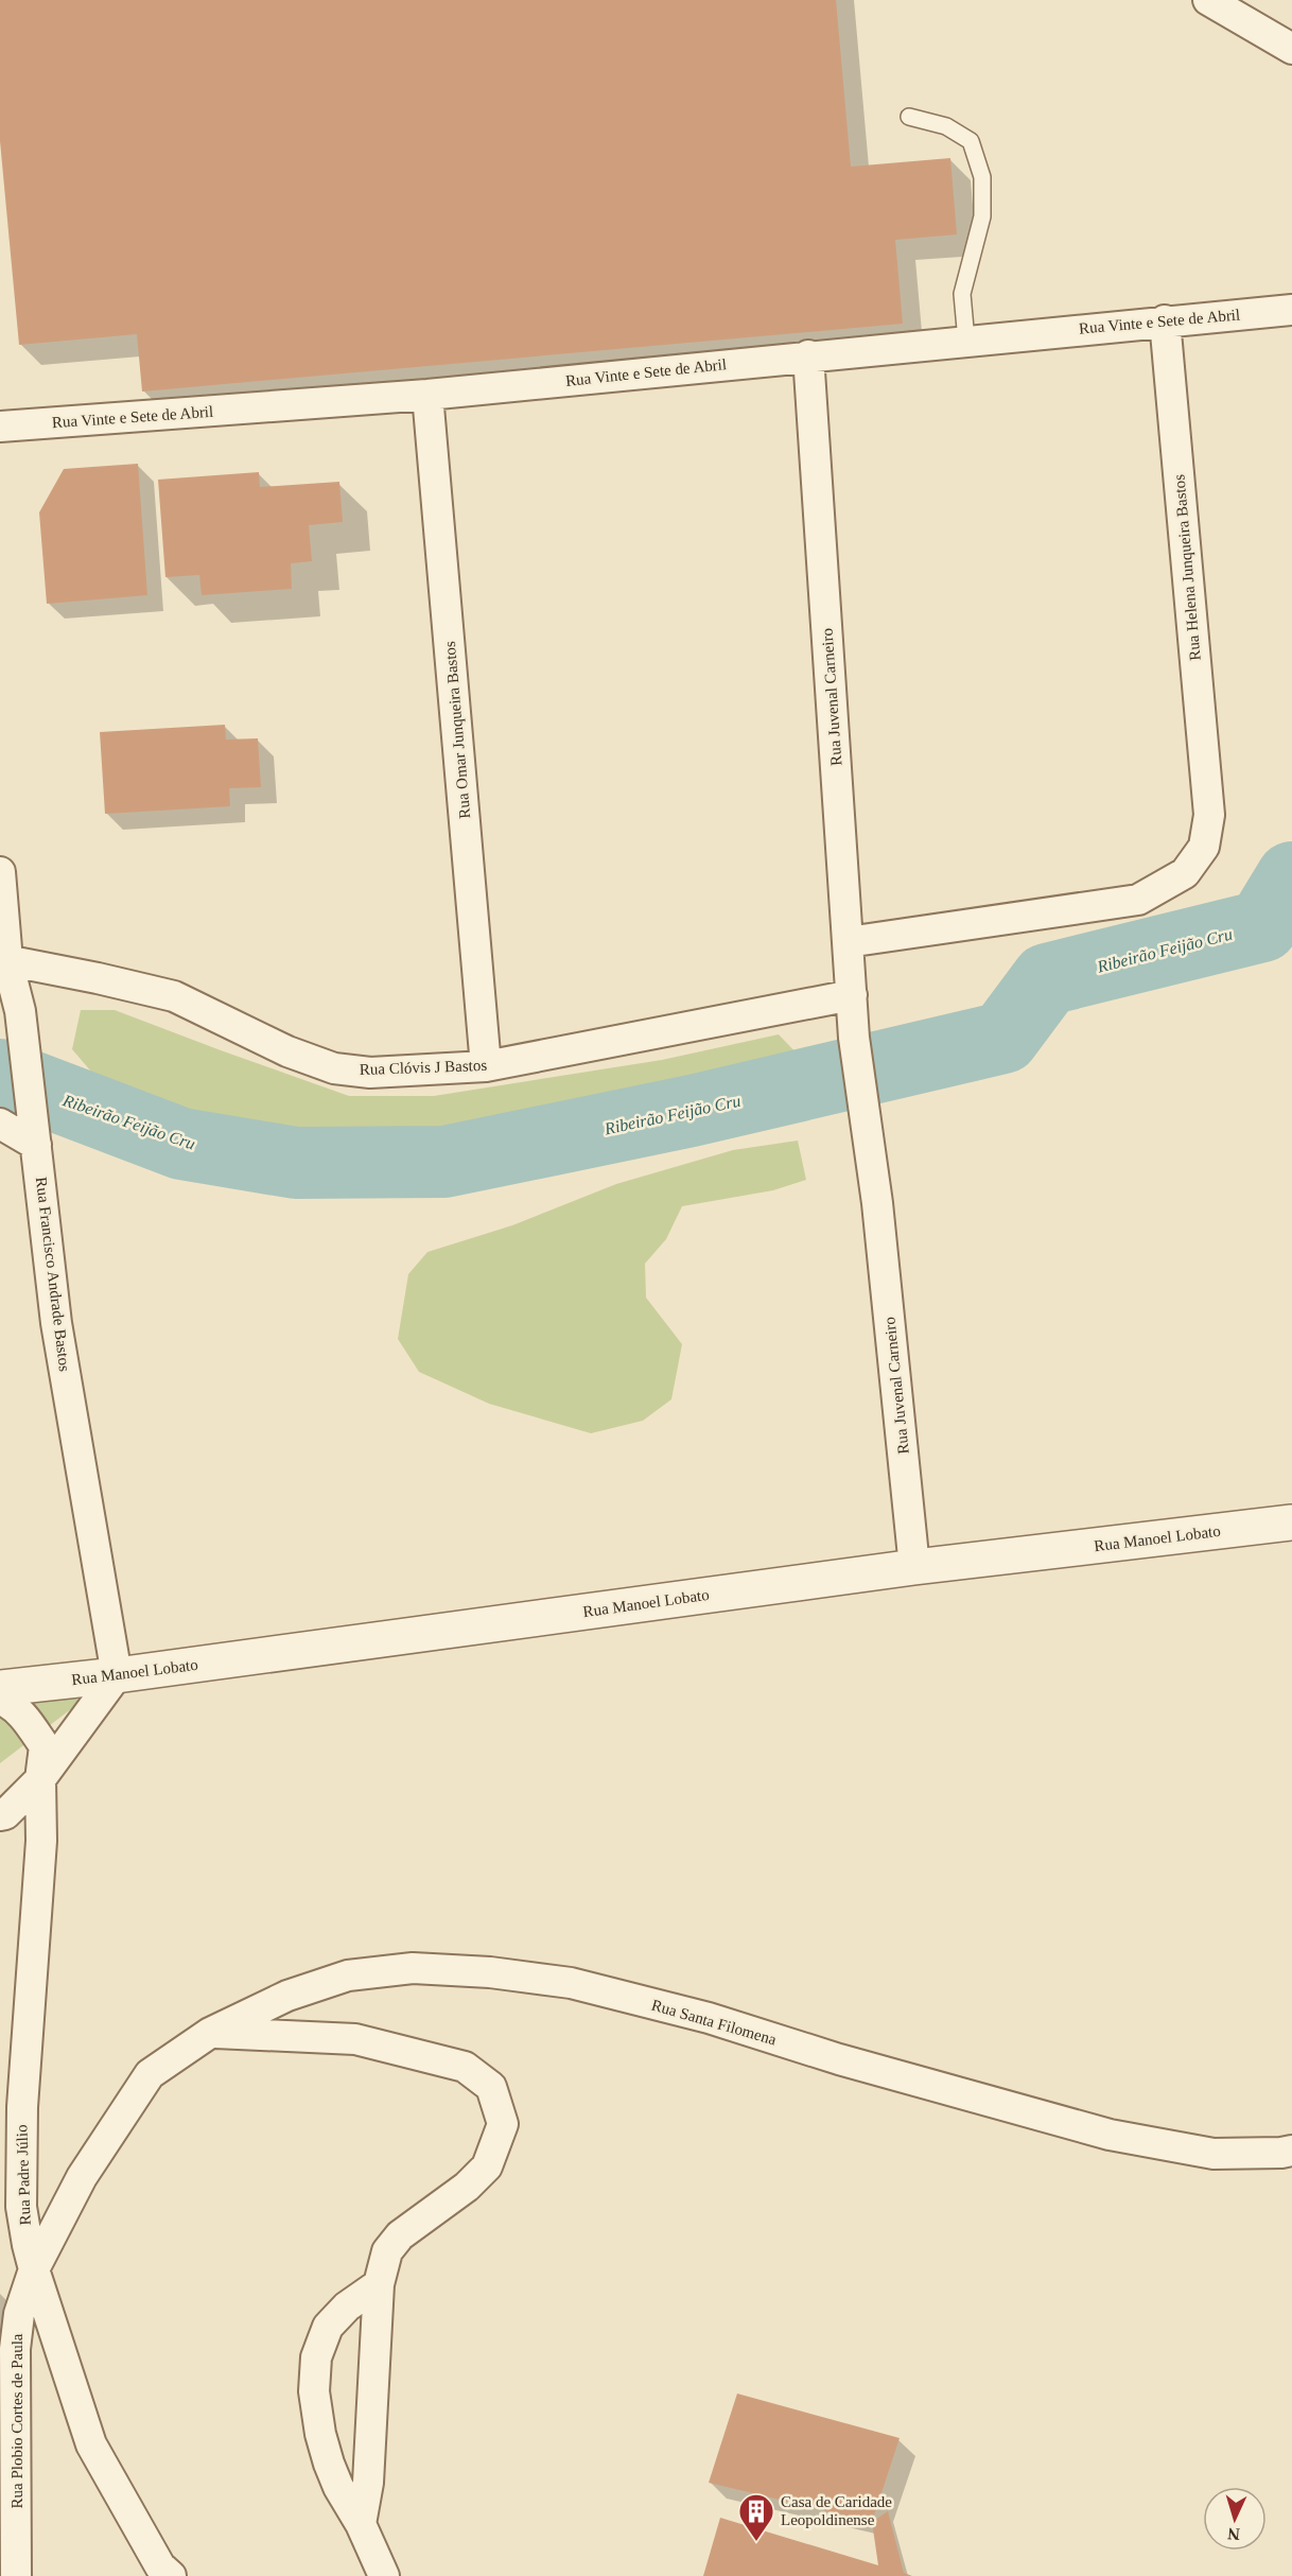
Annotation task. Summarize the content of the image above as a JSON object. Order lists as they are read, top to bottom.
{
  "streets": {
    "street": [
      "Rua Vinte e Sete de Abril",
      "Rua Helena Junqueira Bastos",
      "Rua Juvenal Carneiro",
      "Rua Omar Junqueira Bastos",
      "Rua Clóvis J Bastos",
      "Rua Francisco Andrade Bastos",
      "Rua Manoel Lobato",
      "Rua Santa Filomena",
      "Rua Padre Júlio",
      "Rua Plobio Cortes de Paula"
    ]
  },
  "crossings": [
    ["Rua Vinte e Sete de Abril", "Rua Helena Junqueira Bastos"],
    ["Rua Vinte e Sete de Abril", "Rua Juvenal Carneiro"],
    ["Rua Vinte e Sete de Abril", "Rua Omar Junqueira Bastos"],
    ["Rua Helena Junqueira Bastos", "Rua Juvenal Carneiro"],
    ["Rua Juvenal Carneiro", "Rua Clóvis J Bastos"],
    ["Rua Juvenal Carneiro", "Rua Manoel Lobato"],
    ["Rua Omar Junqueira Bastos", "Rua Clóvis J Bastos"],
    ["Rua Clóvis J Bastos", "Rua Francisco Andrade Bastos"],
    ["Rua Francisco Andrade Bastos", "Rua Manoel Lobato"],
    ["Rua Santa Filomena", "Rua Plobio Cortes de Paula"],
    ["Rua Padre Júlio", "Rua Plobio Cortes de Paula"]
  ],
  "water": ["Ribeirão Feijão Cru"],
  "places": {
    "building": ["Casa de Caridade Leopoldinense"]
  },
  "north": "bottom"
}
